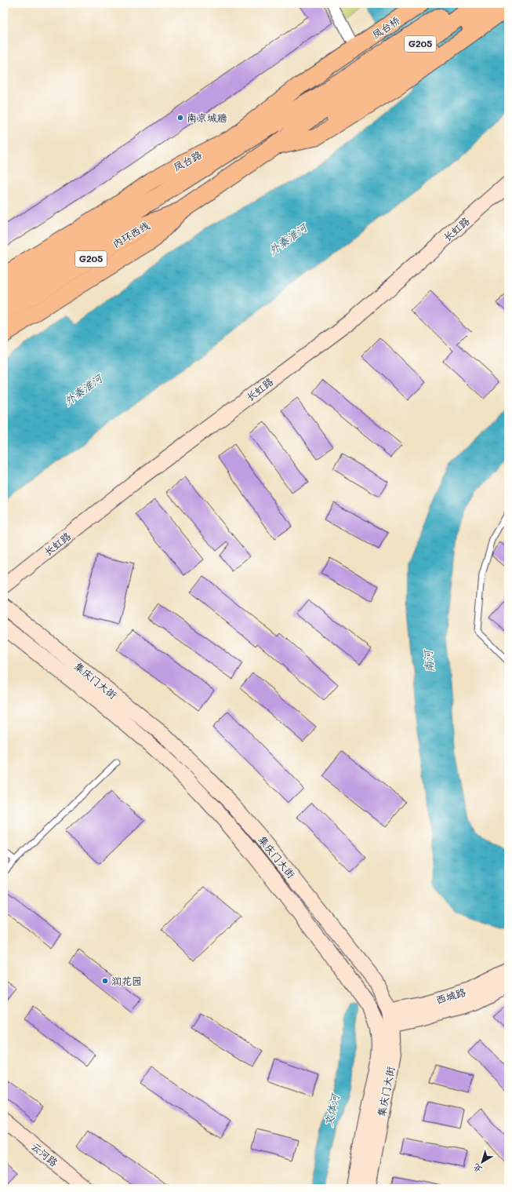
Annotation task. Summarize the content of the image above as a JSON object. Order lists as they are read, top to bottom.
{
  "streets": {
    "highway": [
      "凤台桥",
      "G205",
      "凤台路",
      "内环西线"
    ],
    "main road": [
      "长虹路",
      "集庆门大街",
      "西城路",
      "云河路"
    ]
  },
  "crossings": [
    ["凤台桥", "凤台路"],
    ["G205", "内环西线"],
    ["集庆门大街", "西城路"]
  ],
  "water": ["外秦淮河", "南河", "文体河"],
  "places": ["南京城牆", "润花园"],
  "north": "bottom left"
}
